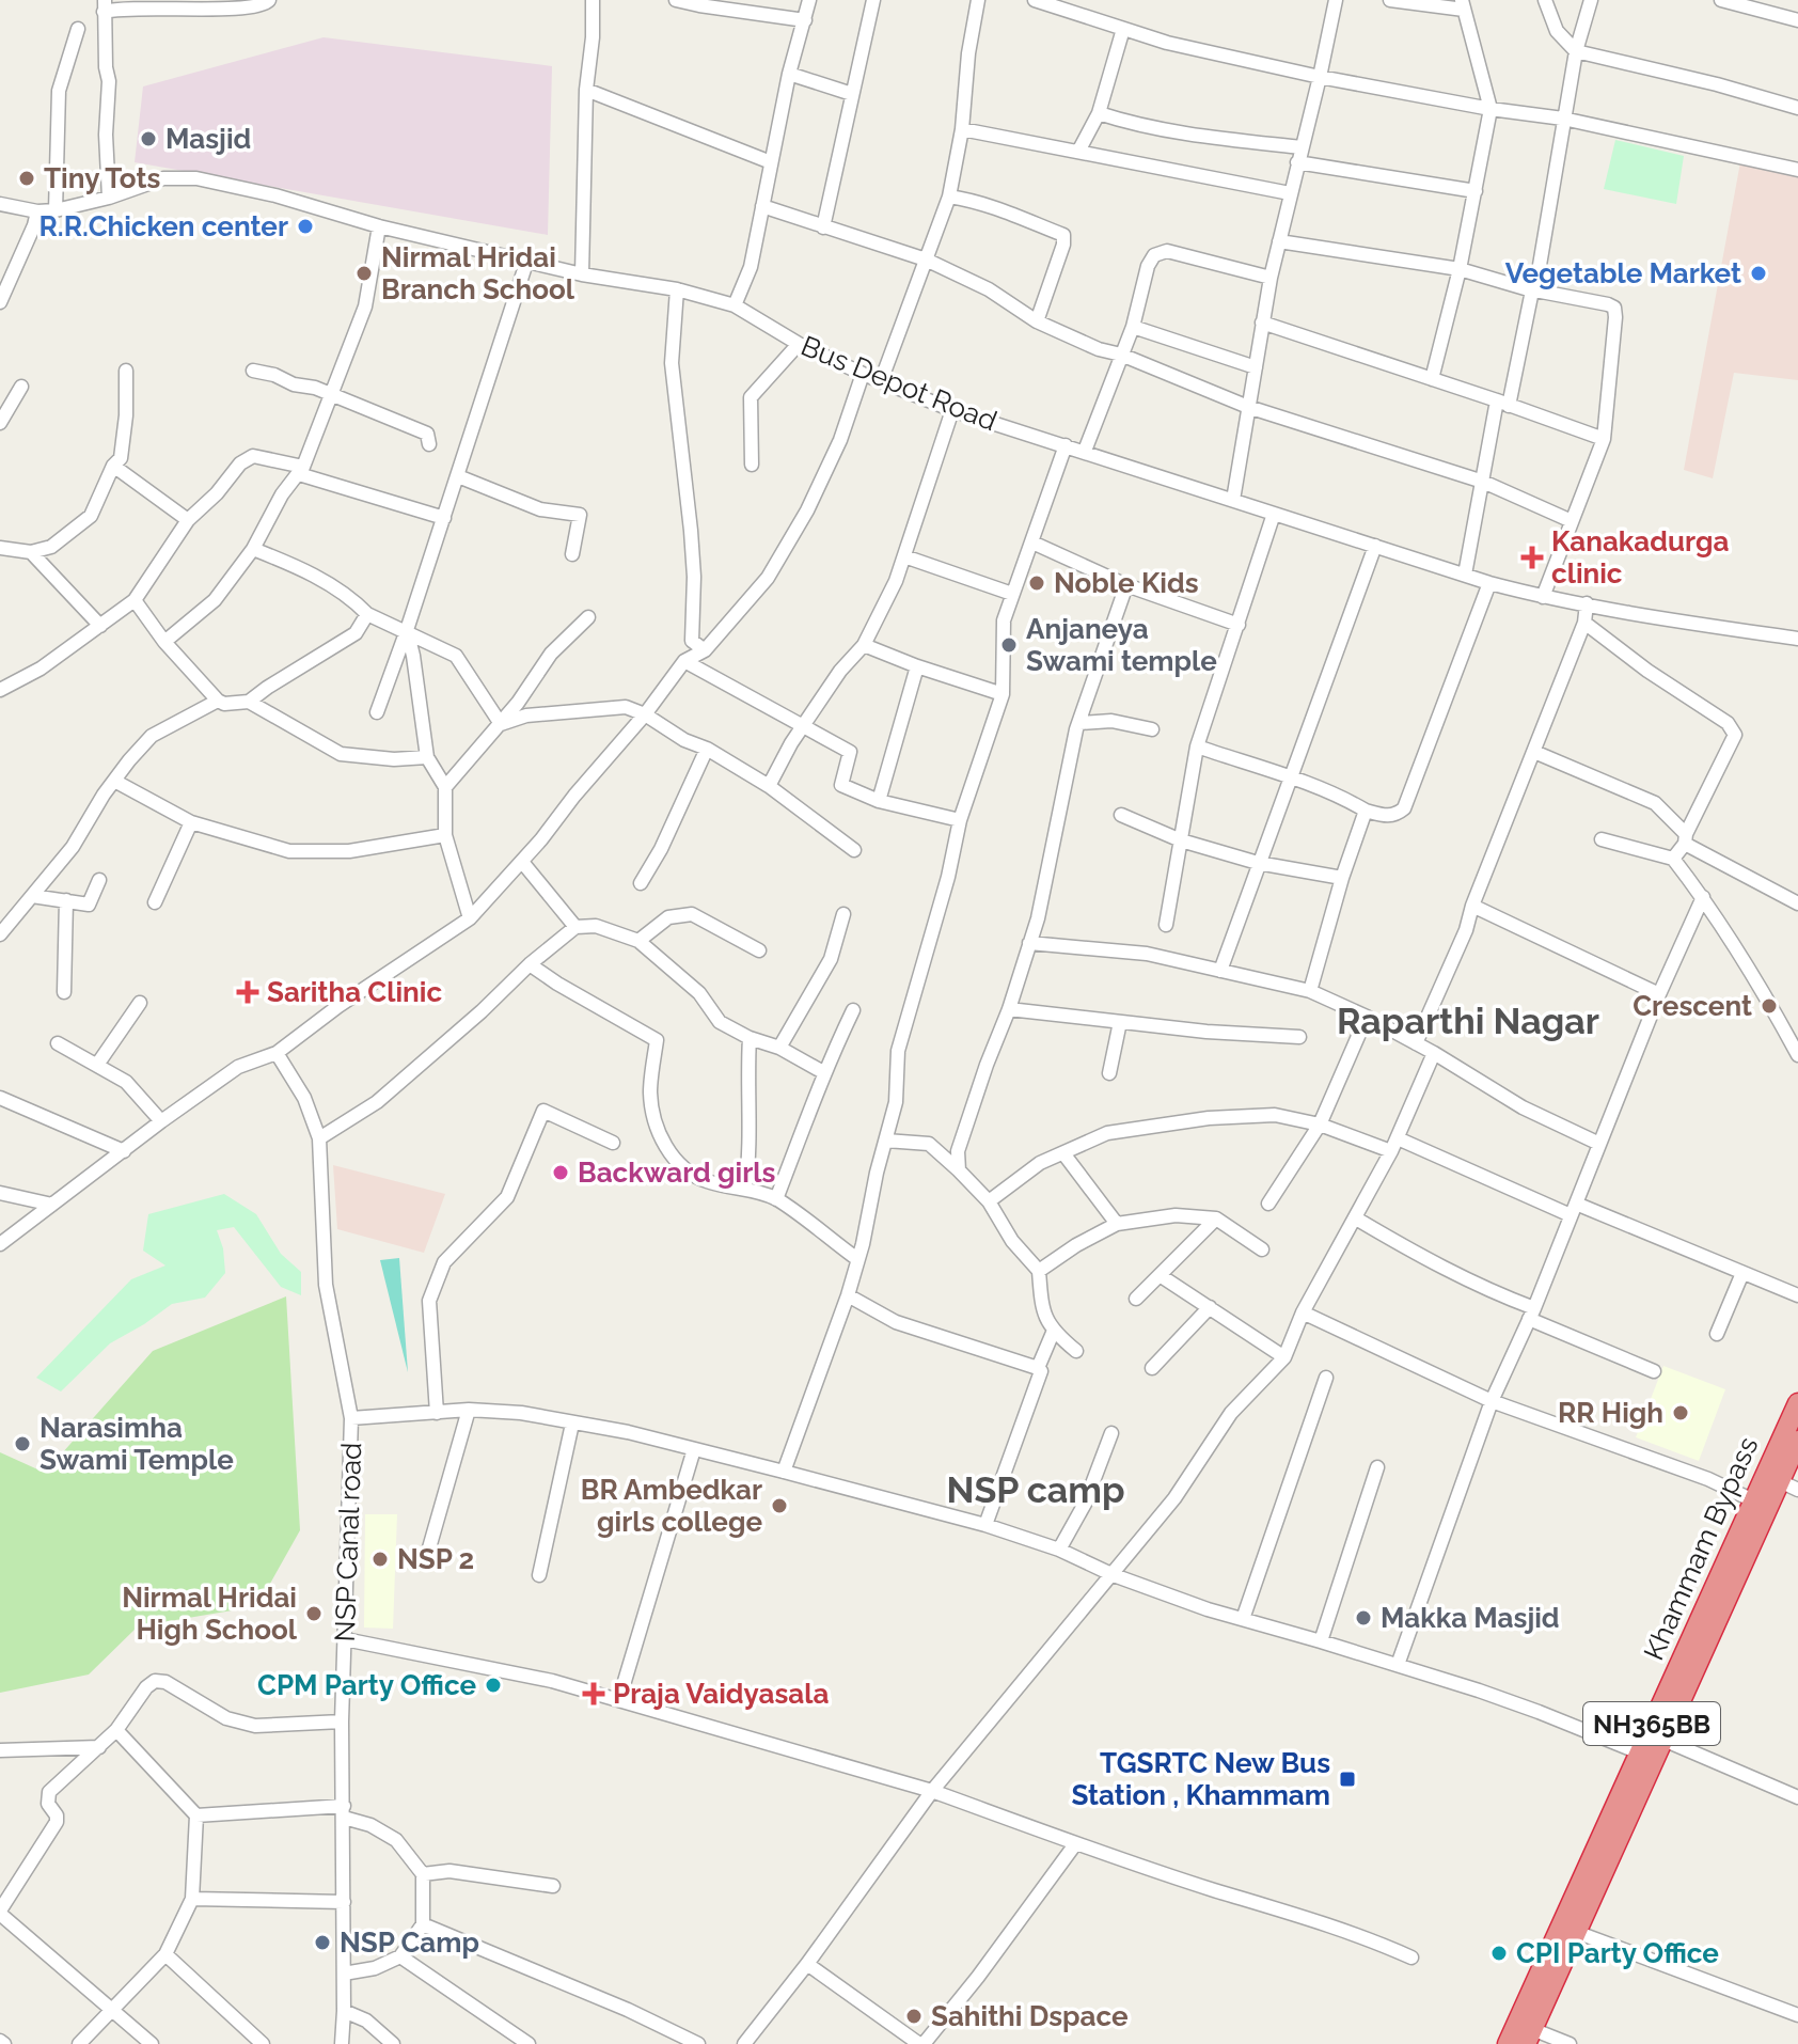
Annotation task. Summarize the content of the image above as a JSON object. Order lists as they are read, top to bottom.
{
  "streets": {
    "highway": ["Khammam Bypass", "NH365BB"],
    "street": ["Bus Depot Road", "NSP Canal road"]
  },
  "districts": ["Raparthi Nagar", "NSP camp"],
  "places": {
    "other": [
      "Masjid",
      "Tiny Tots",
      "R.R.Chicken center",
      "Nirmal Hridai Branch School",
      "Vegetable Market",
      "Noble Kids",
      "Anjaneya Swami temple",
      "Crescent",
      "Backward girls",
      "RR High",
      "Narasimha Swami Temple",
      "BR Ambedkar girls college",
      "NSP 2",
      "Nirmal Hridai High School",
      "Makka Masjid",
      "CPM Party Office",
      "NSP Camp",
      "CPI Party Office",
      "Sahithi Dspace"
    ],
    "health": ["Kanakadurga clinic", "Saritha Clinic", "Praja Vaidyasala"],
    "transit": ["TGSRTC New Bus Station , Khammam"]
  }
}
